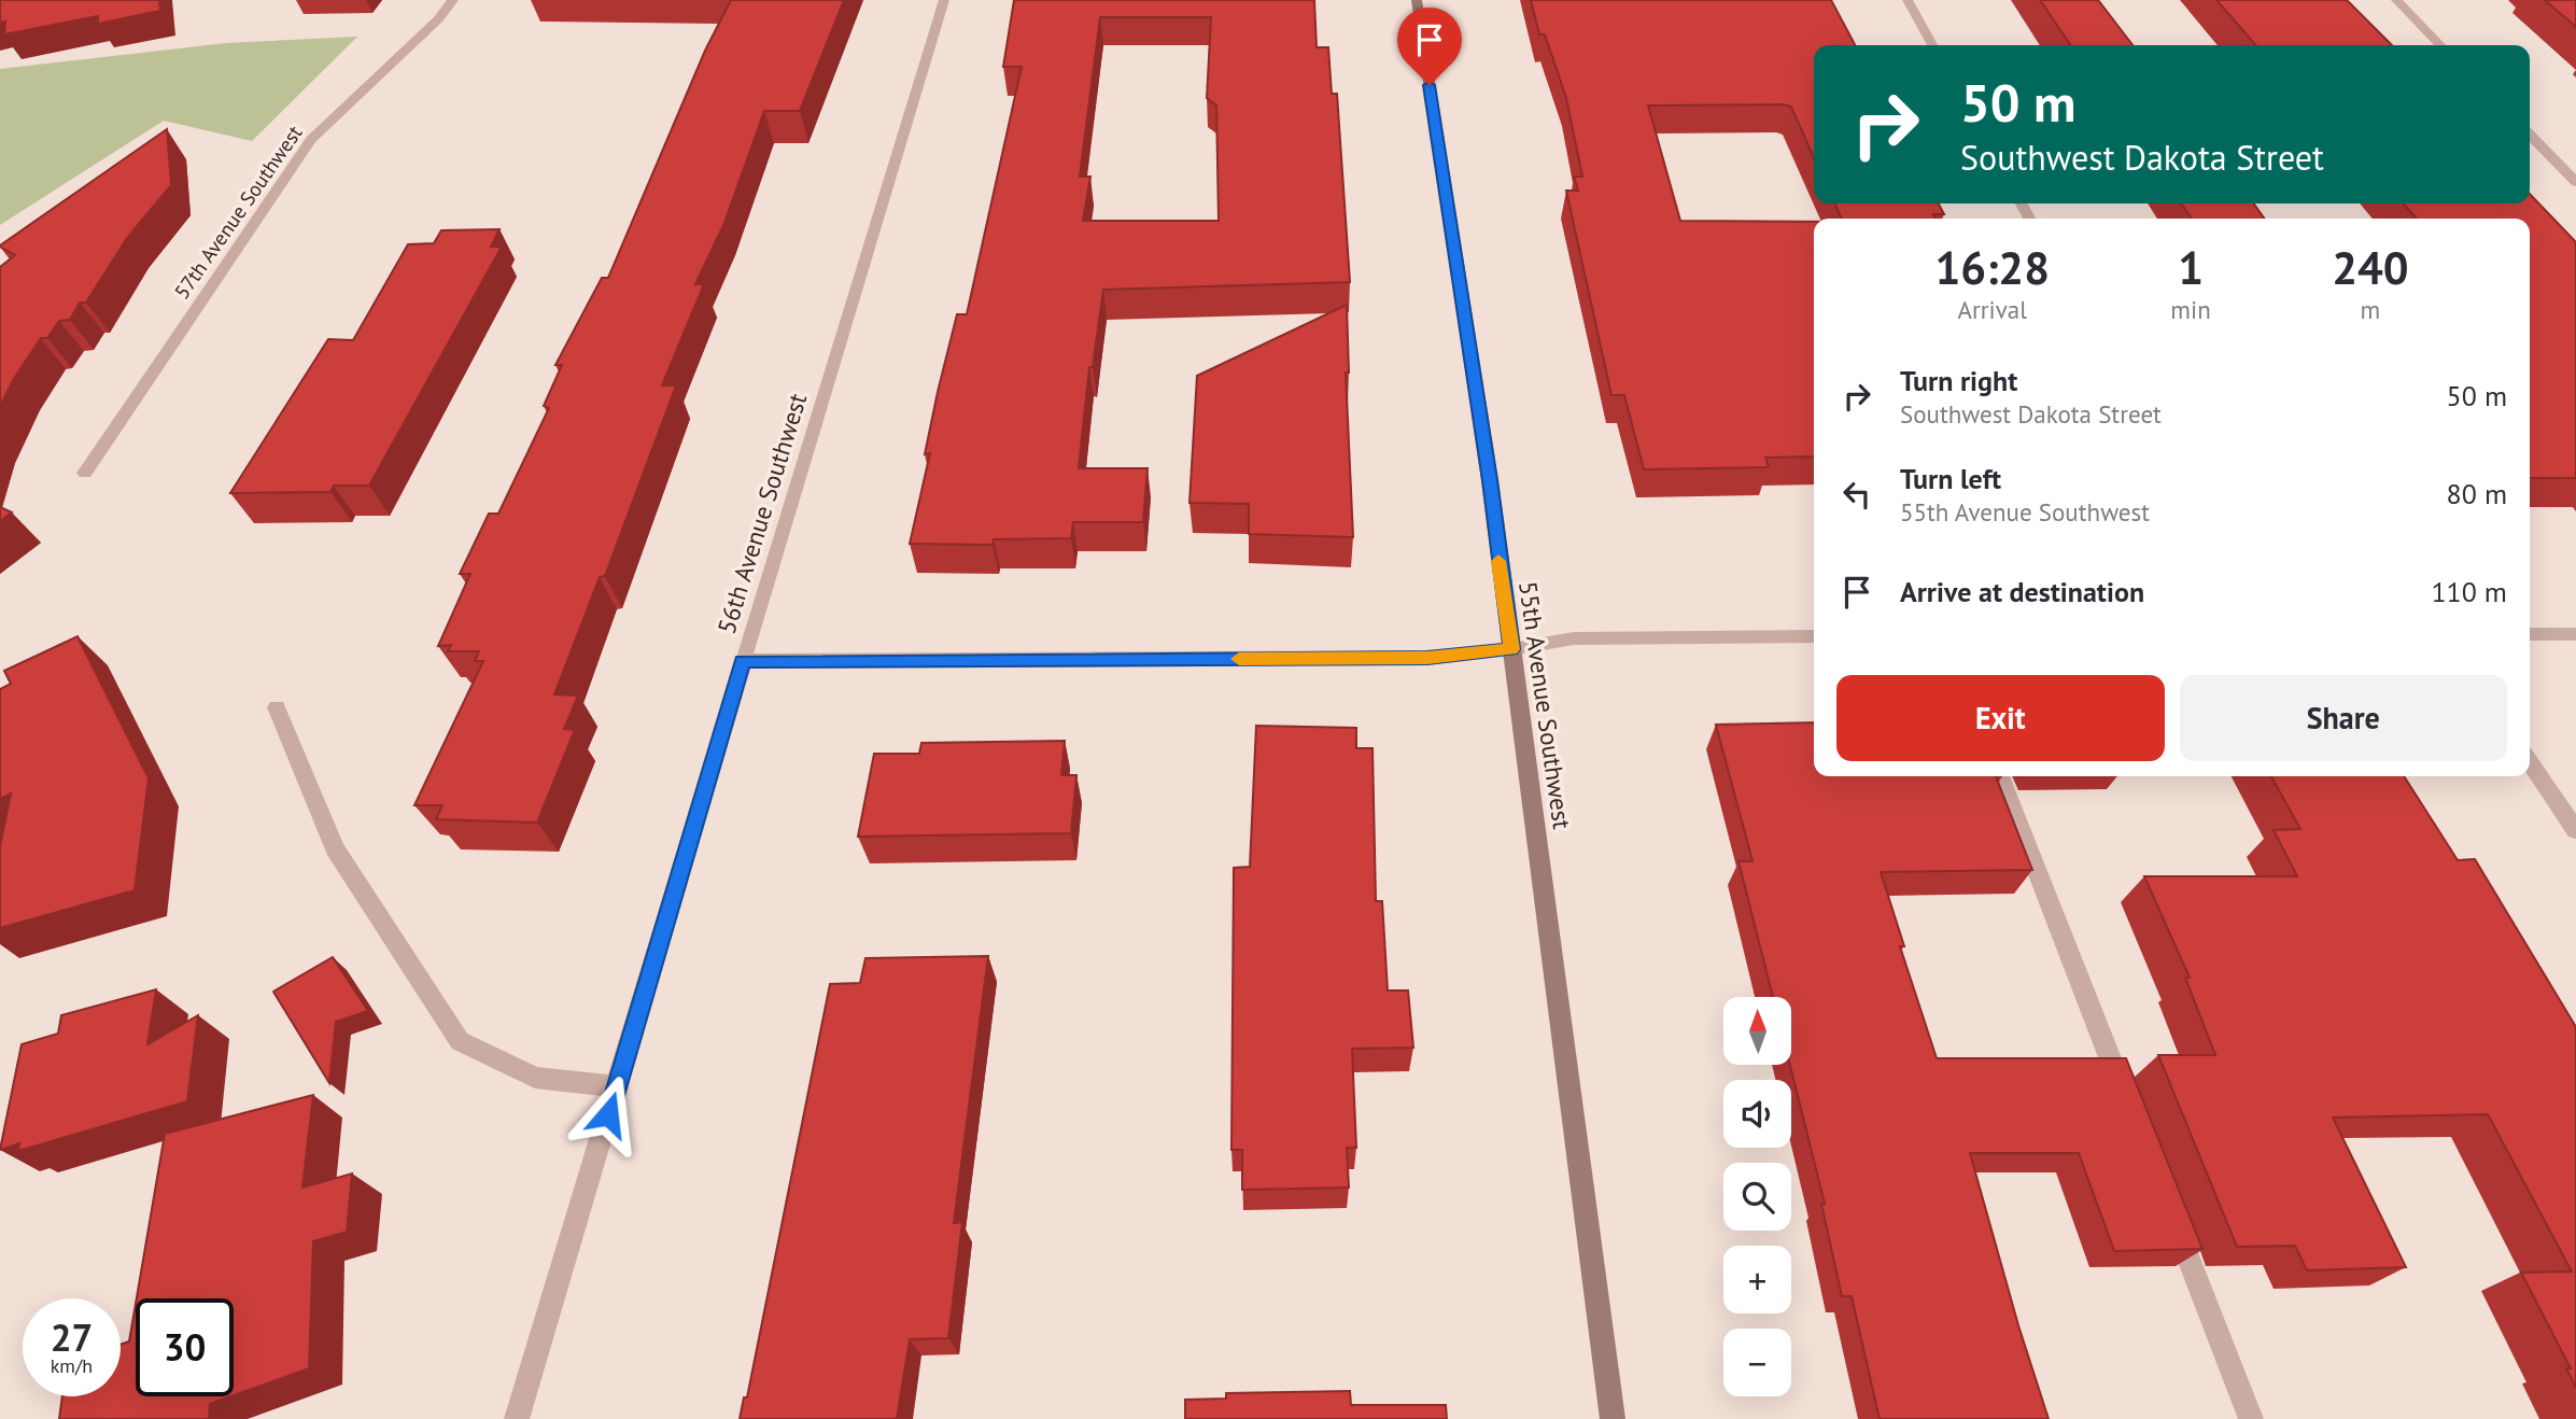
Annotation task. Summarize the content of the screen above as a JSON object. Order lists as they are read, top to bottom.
{
  "streets": {
    "street": ["57th Avenue Southwest", "56th Avenue Southwest", "55th Avenue Southwest"]
  },
  "north": "top",
  "page": {
    "turn": ["50 m", "Southwest Dakota Street"],
    "eta": [
      "16:28",
      "Arrival",
      "1",
      "min",
      "240",
      "m"
    ],
    "list": [
      {
        "name": "Turn right",
        "note": "Southwest Dakota Street",
        "value": "50 m"
      },
      {
        "name": "Turn left",
        "note": "55th Avenue Southwest",
        "value": "80 m"
      },
      {
        "name": "Arrive at destination",
        "value": "110 m"
      }
    ],
    "buttons": ["Exit", "Share"],
    "map_buttons": ["+", "−"],
    "speed": "27 km/h",
    "limit": "30"
  }
}
